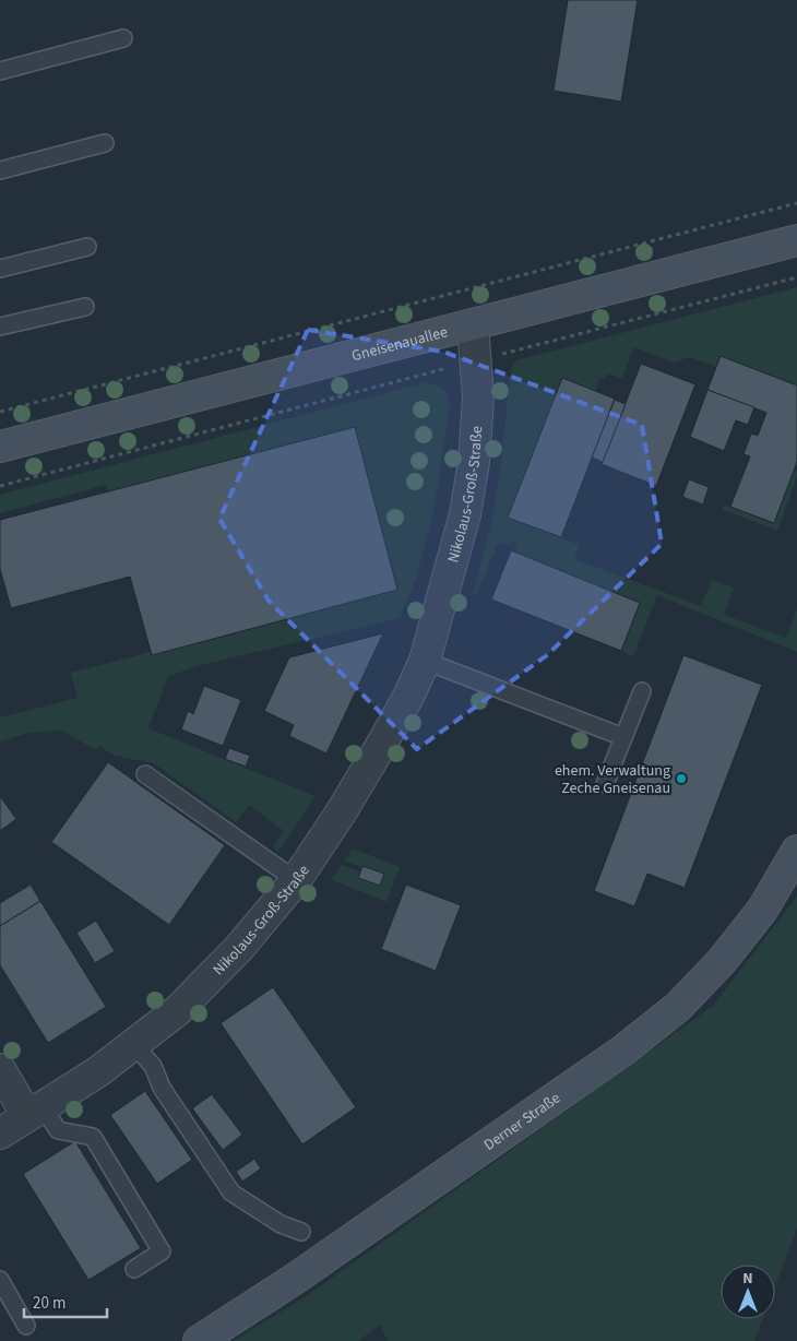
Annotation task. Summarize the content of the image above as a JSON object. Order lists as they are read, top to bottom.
{
  "streets": {
    "main road": ["Gneisenauallee", "Derner Straße"],
    "street": ["Nikolaus-Groß-Straße"]
  },
  "crossings": [
    ["Gneisenauallee", "Nikolaus-Groß-Straße"]
  ],
  "places": ["ehem. Verwaltung Zeche Gneisenau"],
  "scale_bar": "20 m",
  "north": "top"
}
